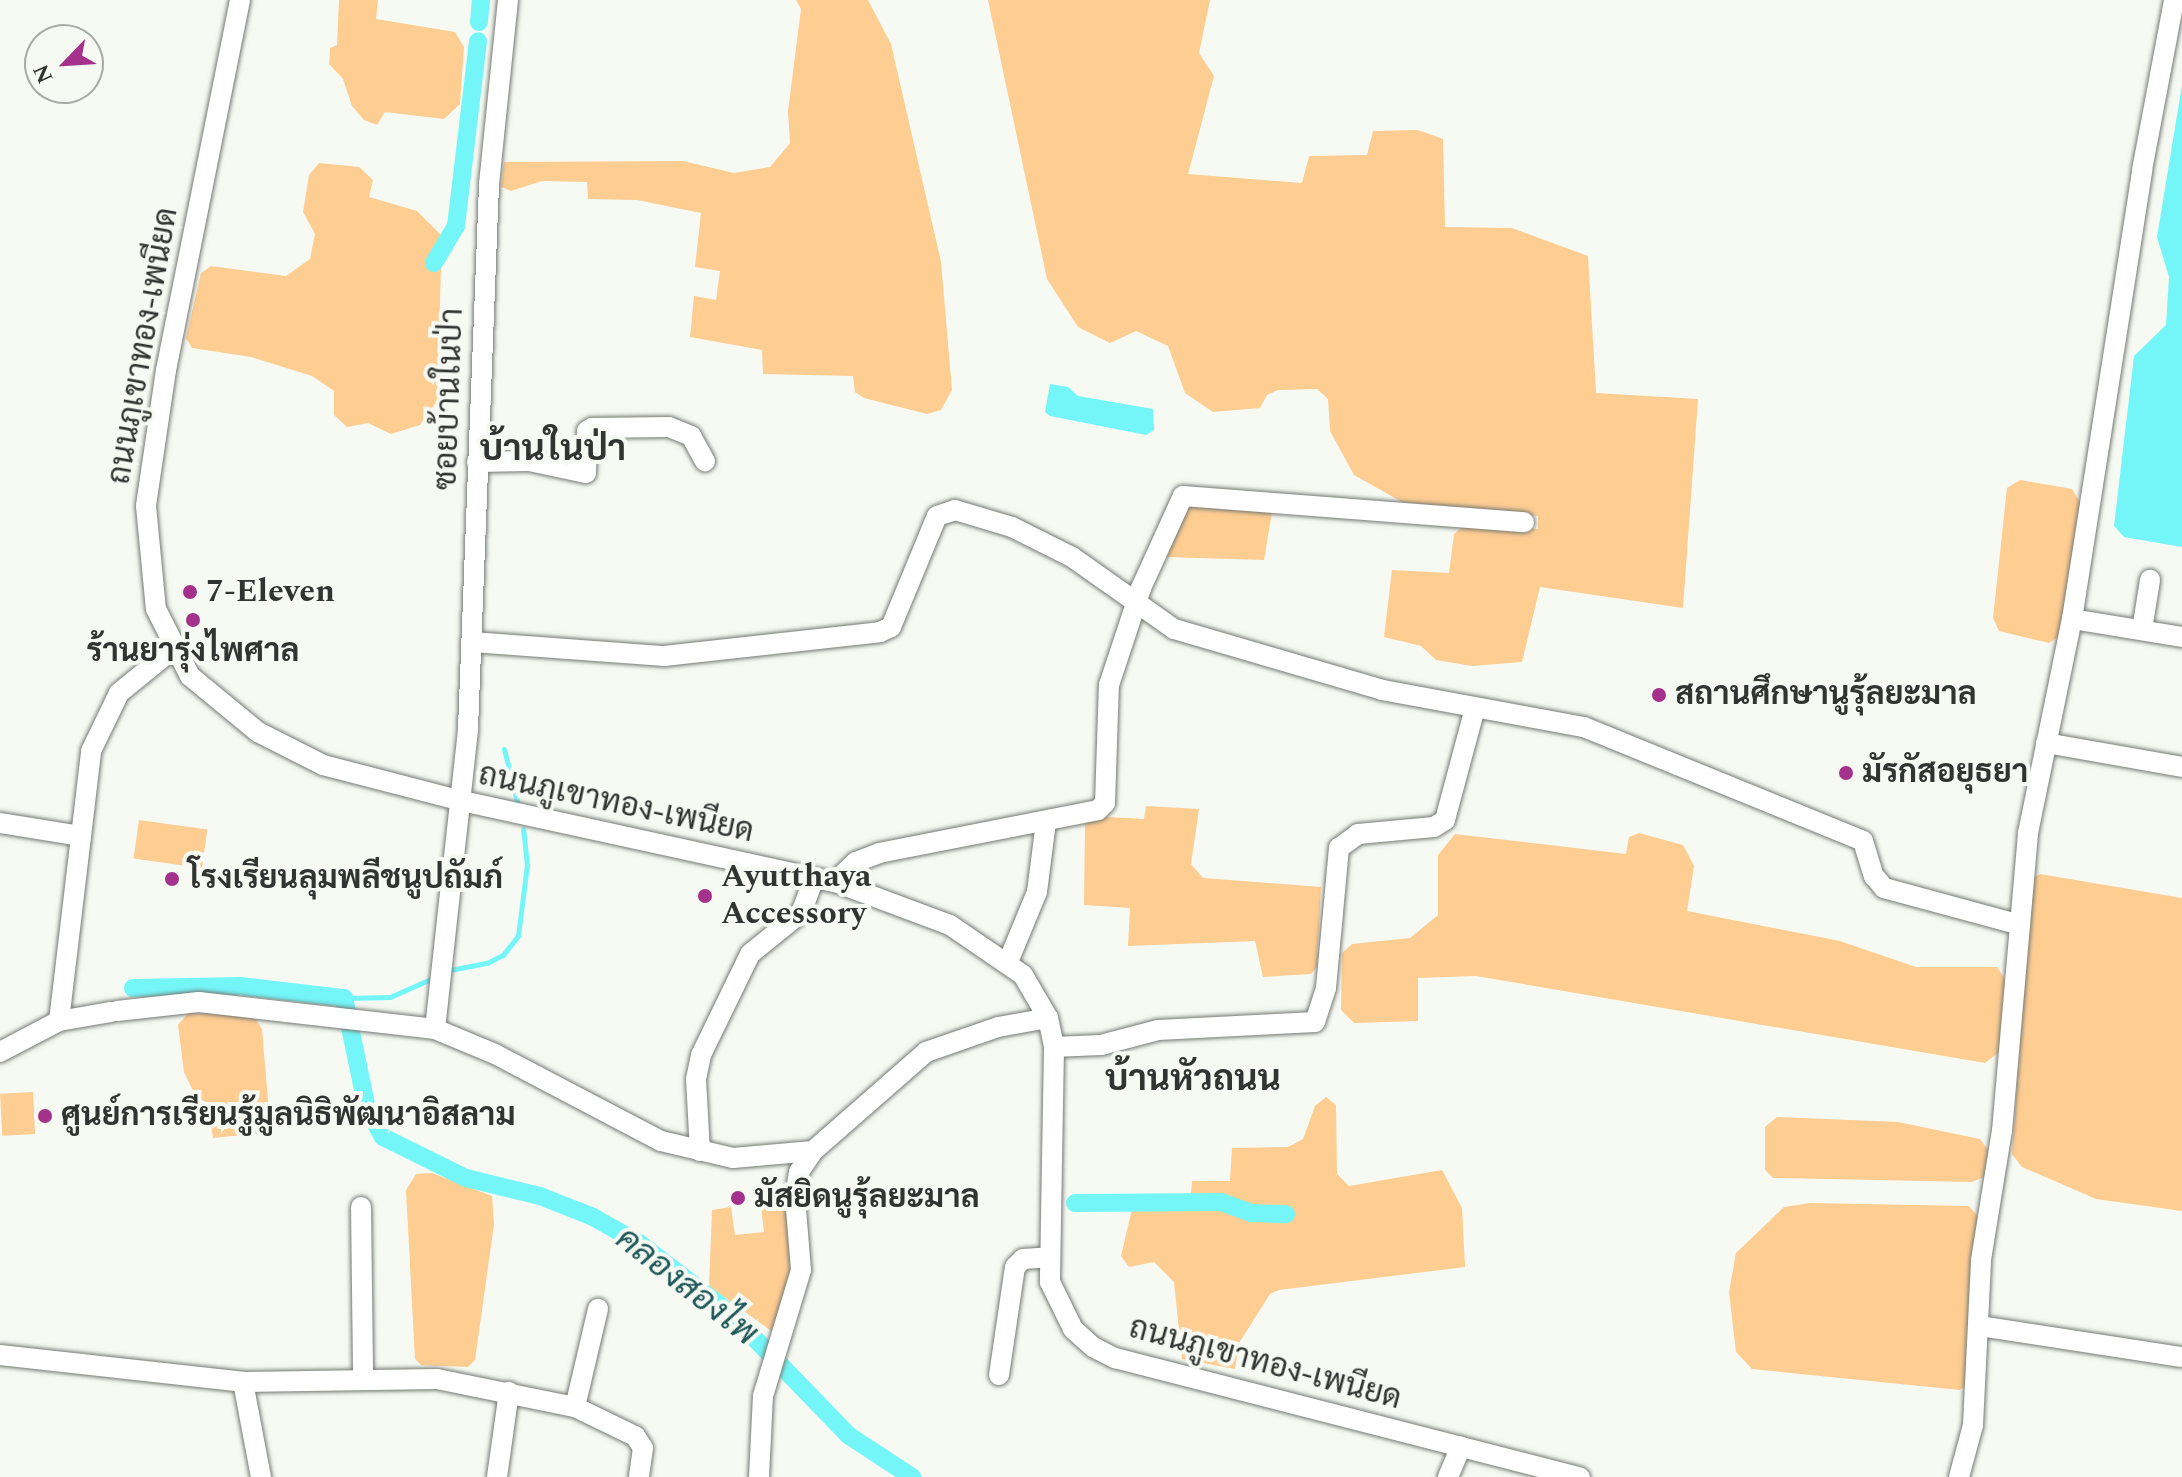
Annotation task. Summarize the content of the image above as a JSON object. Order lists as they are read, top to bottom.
{
  "streets": {
    "street": ["ถนนภูเขาทอง-เพนียด", "ซอยบ้านในป่า"]
  },
  "crossings": [
    ["ถนนภูเขาทอง-เพนียด", "ซอยบ้านในป่า"]
  ],
  "districts": ["บ้านในป่า", "บ้านหัวถนน"],
  "water": ["คลองสองไพ"],
  "places": [
    "7-Eleven",
    "ร้านยารุ่งไพศาล",
    "สถานศึกษานูรุ้ลยะมาล",
    "มัรกัสอยุธยา",
    "โรงเรียนลุมพลีชนูปถัมภ์",
    "Ayutthaya Accessory",
    "ศูนย์การเรียนรู้มูลนิธิพัฒนาอิสลาม",
    "มัสยิดนูรุ้ลยะมาล"
  ],
  "north": "bottom left"
}
